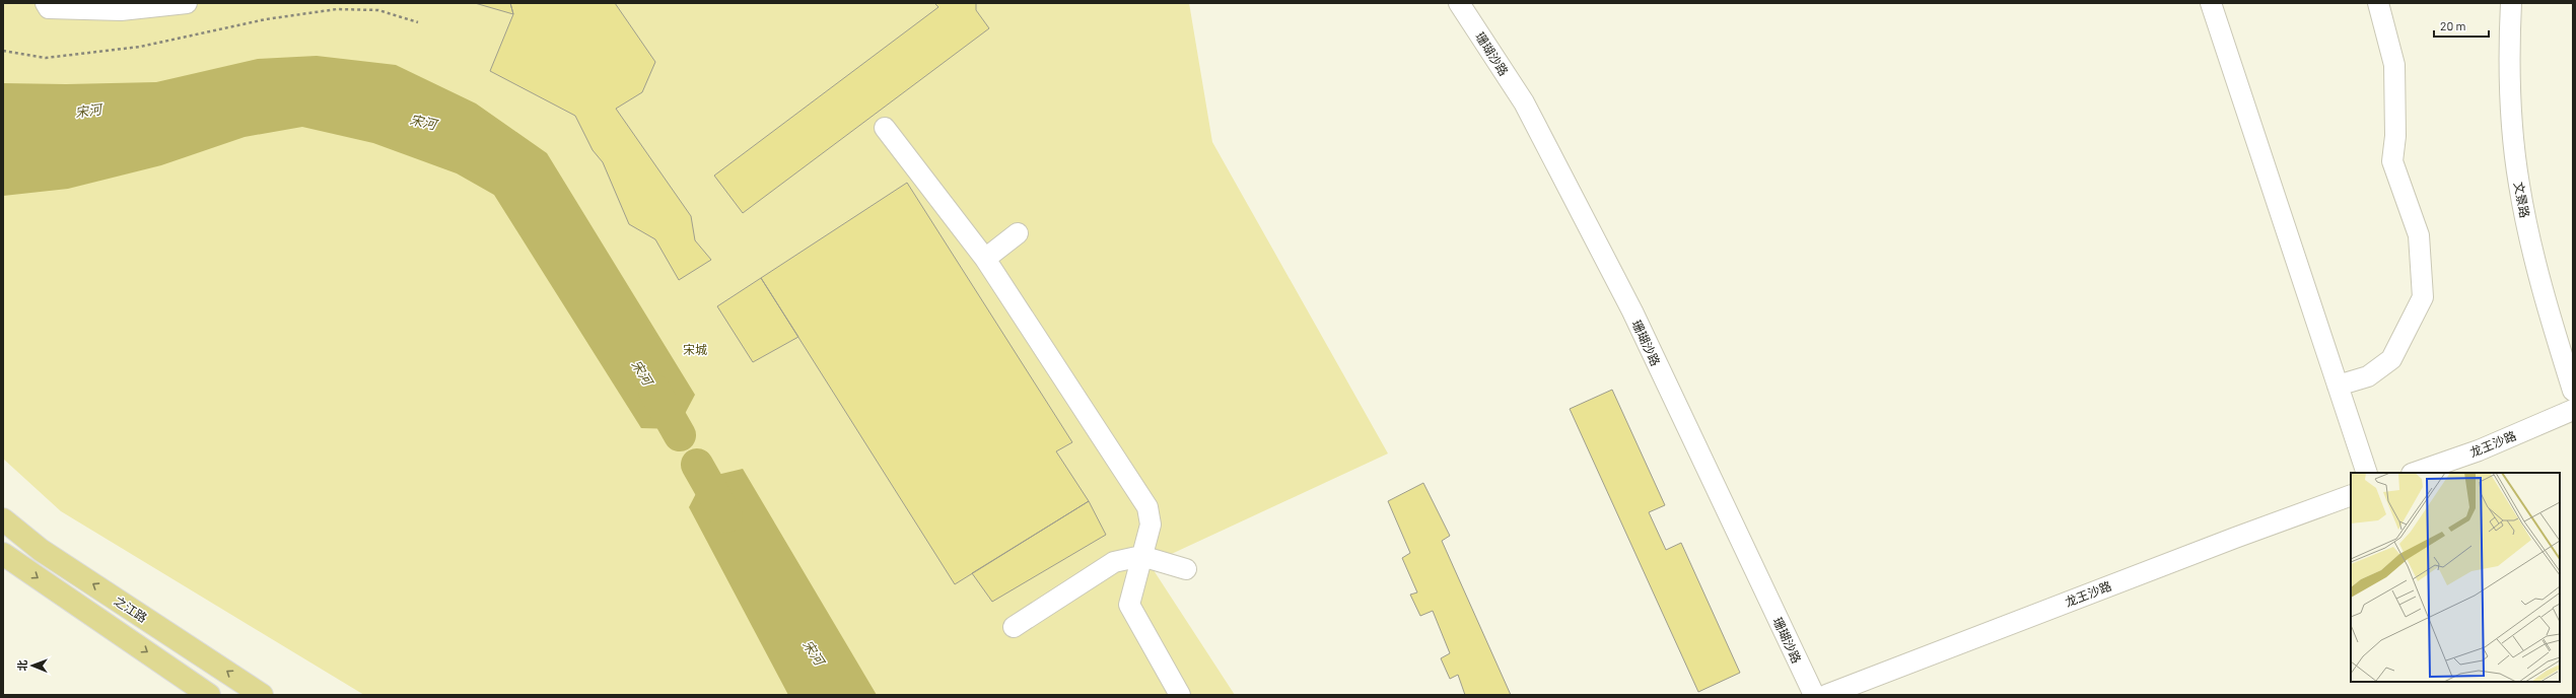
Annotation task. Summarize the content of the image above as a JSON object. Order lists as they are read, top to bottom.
{
  "streets": {
    "main road": ["之江路"],
    "street": ["珊瑚沙路", "文景路", "龙王沙路"]
  },
  "water": ["宋河"],
  "parks": ["宋城"],
  "scale_bar": "20 m",
  "north": "left"
}
